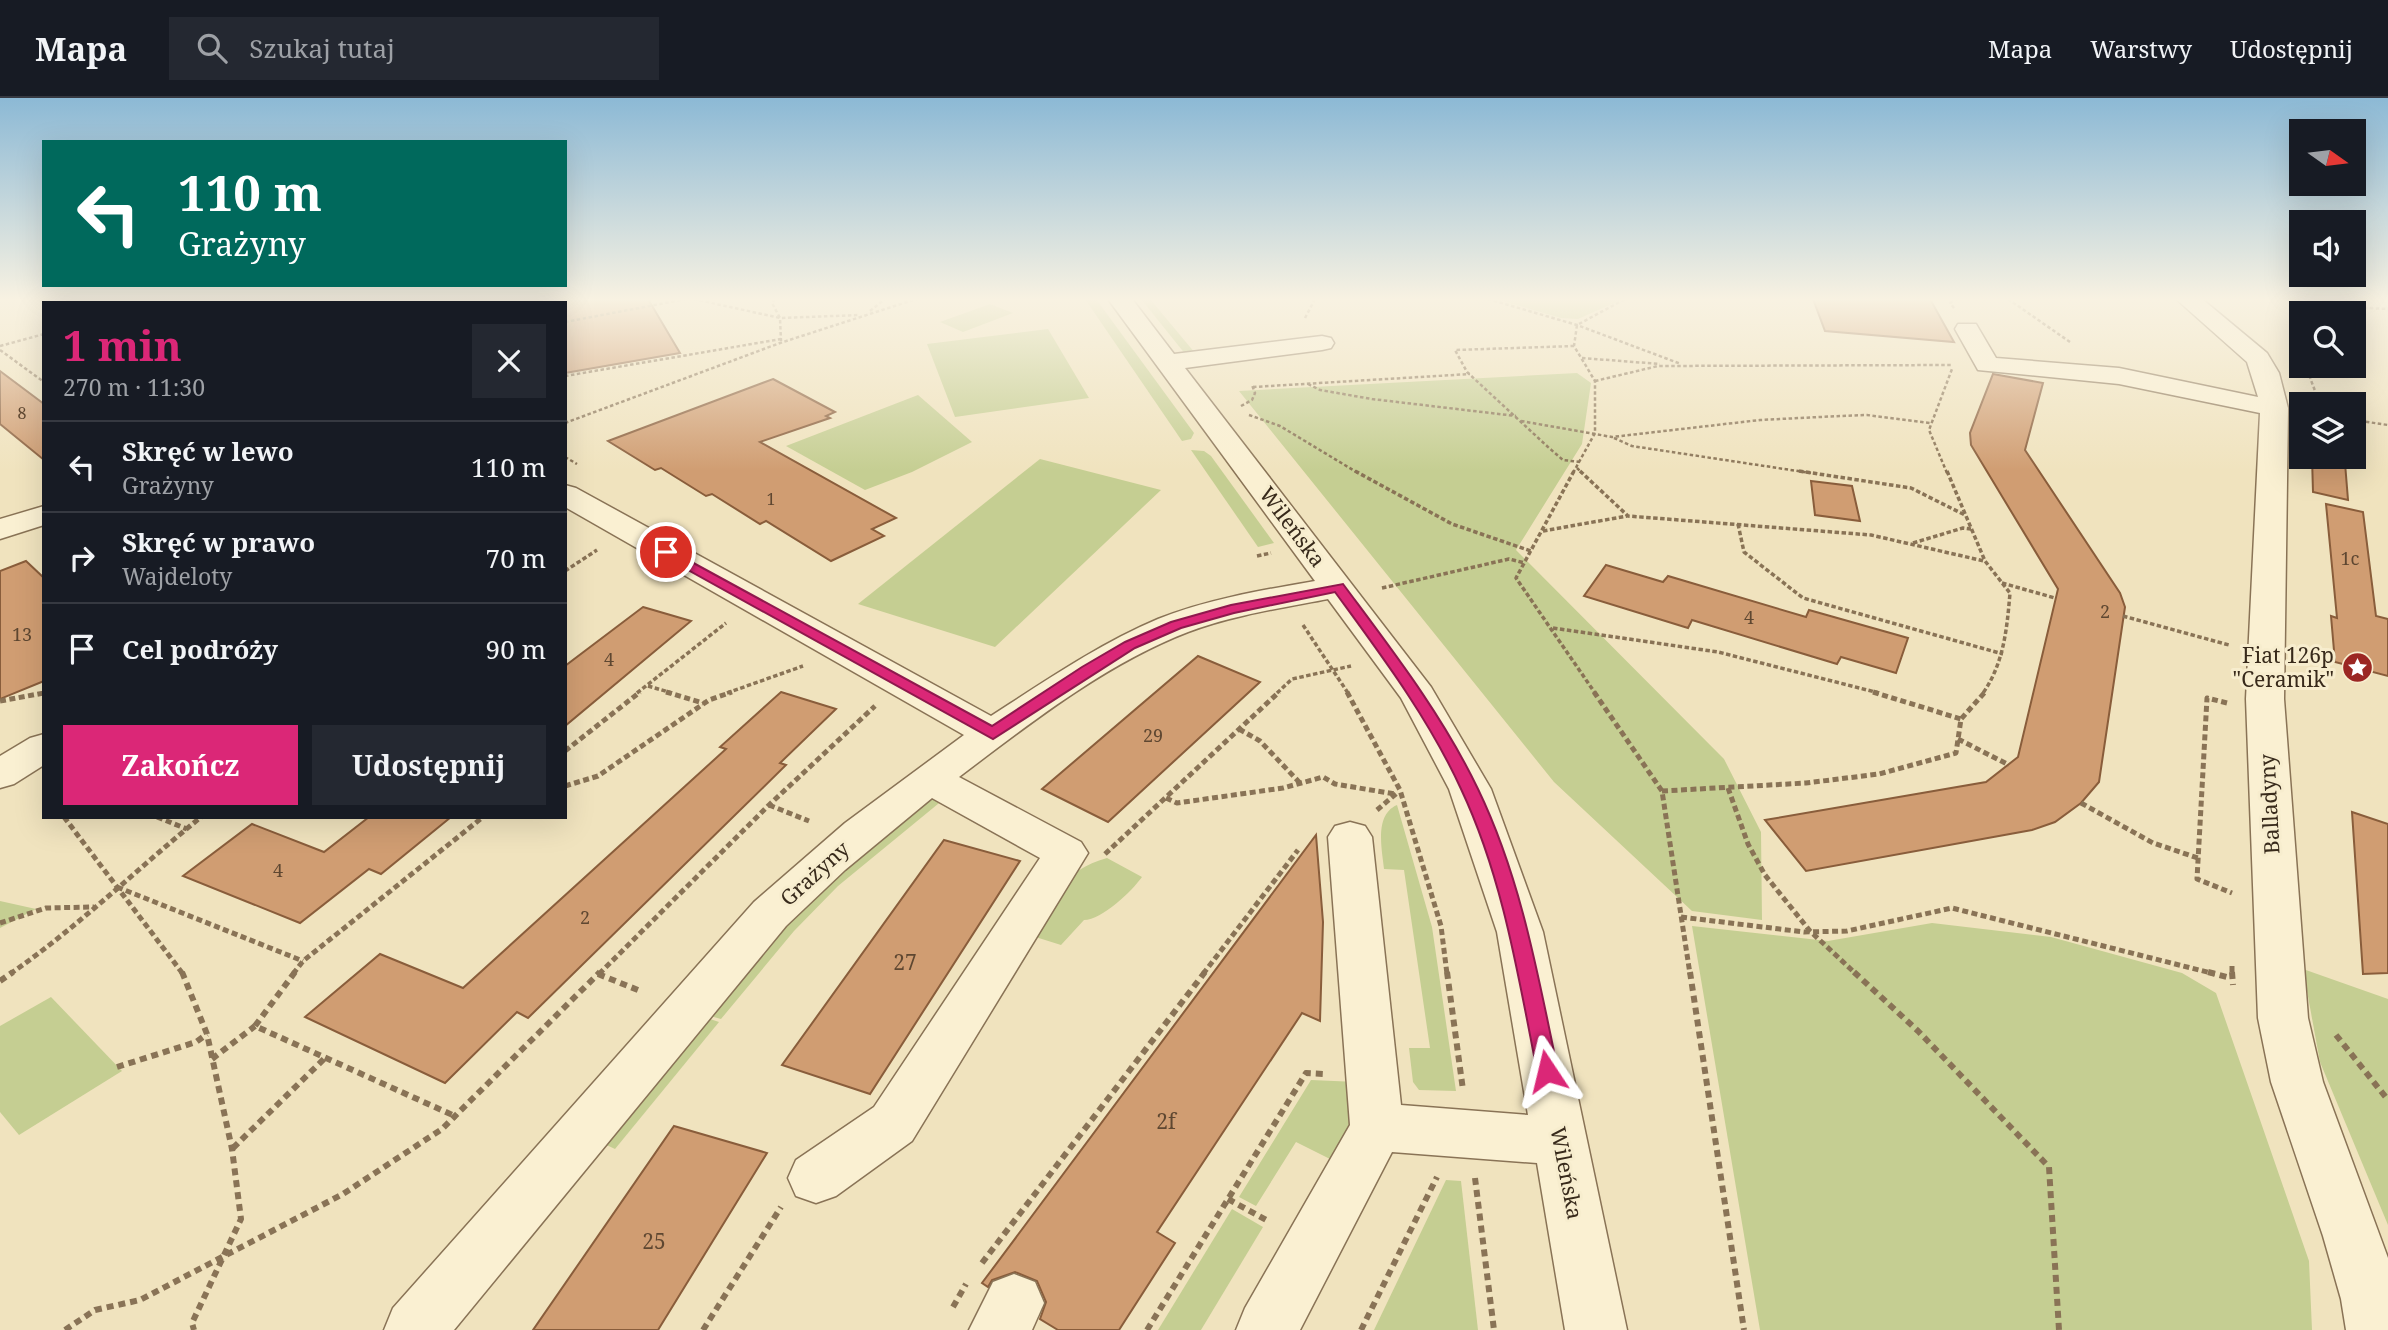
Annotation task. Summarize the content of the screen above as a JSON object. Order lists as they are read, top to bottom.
{
  "streets": {
    "street": ["Wileńska", "Balladyny", "Grażyny"]
  },
  "crossings": [
    ["Wileńska", "Grażyny"]
  ],
  "places": {
    "place": ["Fiat 126p \"Ceramik\""]
  },
  "house_numbers": [
    "8",
    "1",
    "1c",
    "2",
    "4",
    "13",
    "4",
    "29",
    "4",
    "2",
    "27",
    "2f",
    "25"
  ],
  "north": "right",
  "page": {
    "header": "Mapa",
    "search": "Szukaj tutaj",
    "nav": ["Mapa", "Warstwy", "Udostępnij"],
    "turn": ["110 m", "Grażyny"],
    "heading": ["1 min", "270 m · 11:30"],
    "list": [
      {
        "name": "Skręć w lewo",
        "note": "Grażyny",
        "value": "110 m"
      },
      {
        "name": "Skręć w prawo",
        "note": "Wajdeloty",
        "value": "70 m"
      },
      {
        "name": "Cel podróży",
        "value": "90 m"
      }
    ],
    "buttons": ["Zakończ", "Udostępnij"]
  }
}
